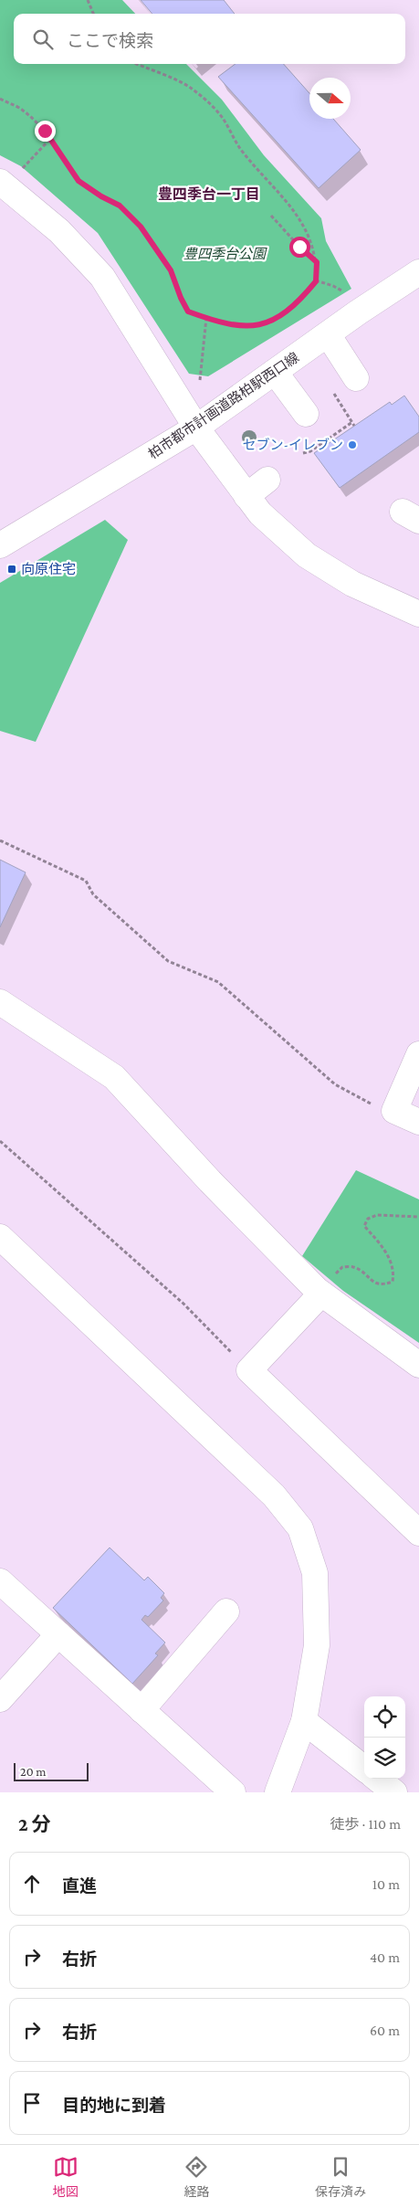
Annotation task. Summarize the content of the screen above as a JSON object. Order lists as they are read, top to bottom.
{
  "streets": {
    "street": ["柏市都市計画道路柏駅西口線"]
  },
  "districts": ["豊四季台一丁目"],
  "parks": ["豊四季台公園"],
  "places": {
    "other": ["セブン-イレブン"],
    "transit": ["向原住宅"]
  },
  "scale_bar": "20 m",
  "north": "right",
  "page": {
    "search": "ここで検索",
    "scale": "20 m",
    "heading": ["2 分", "徒歩 · 110 m"],
    "list": [
      ["直進", "10 m"],
      ["右折", "40 m"],
      ["右折", "60 m"],
      "目的地に到着"
    ],
    "nav": ["地図", "経路", "保存済み"]
  }
}
